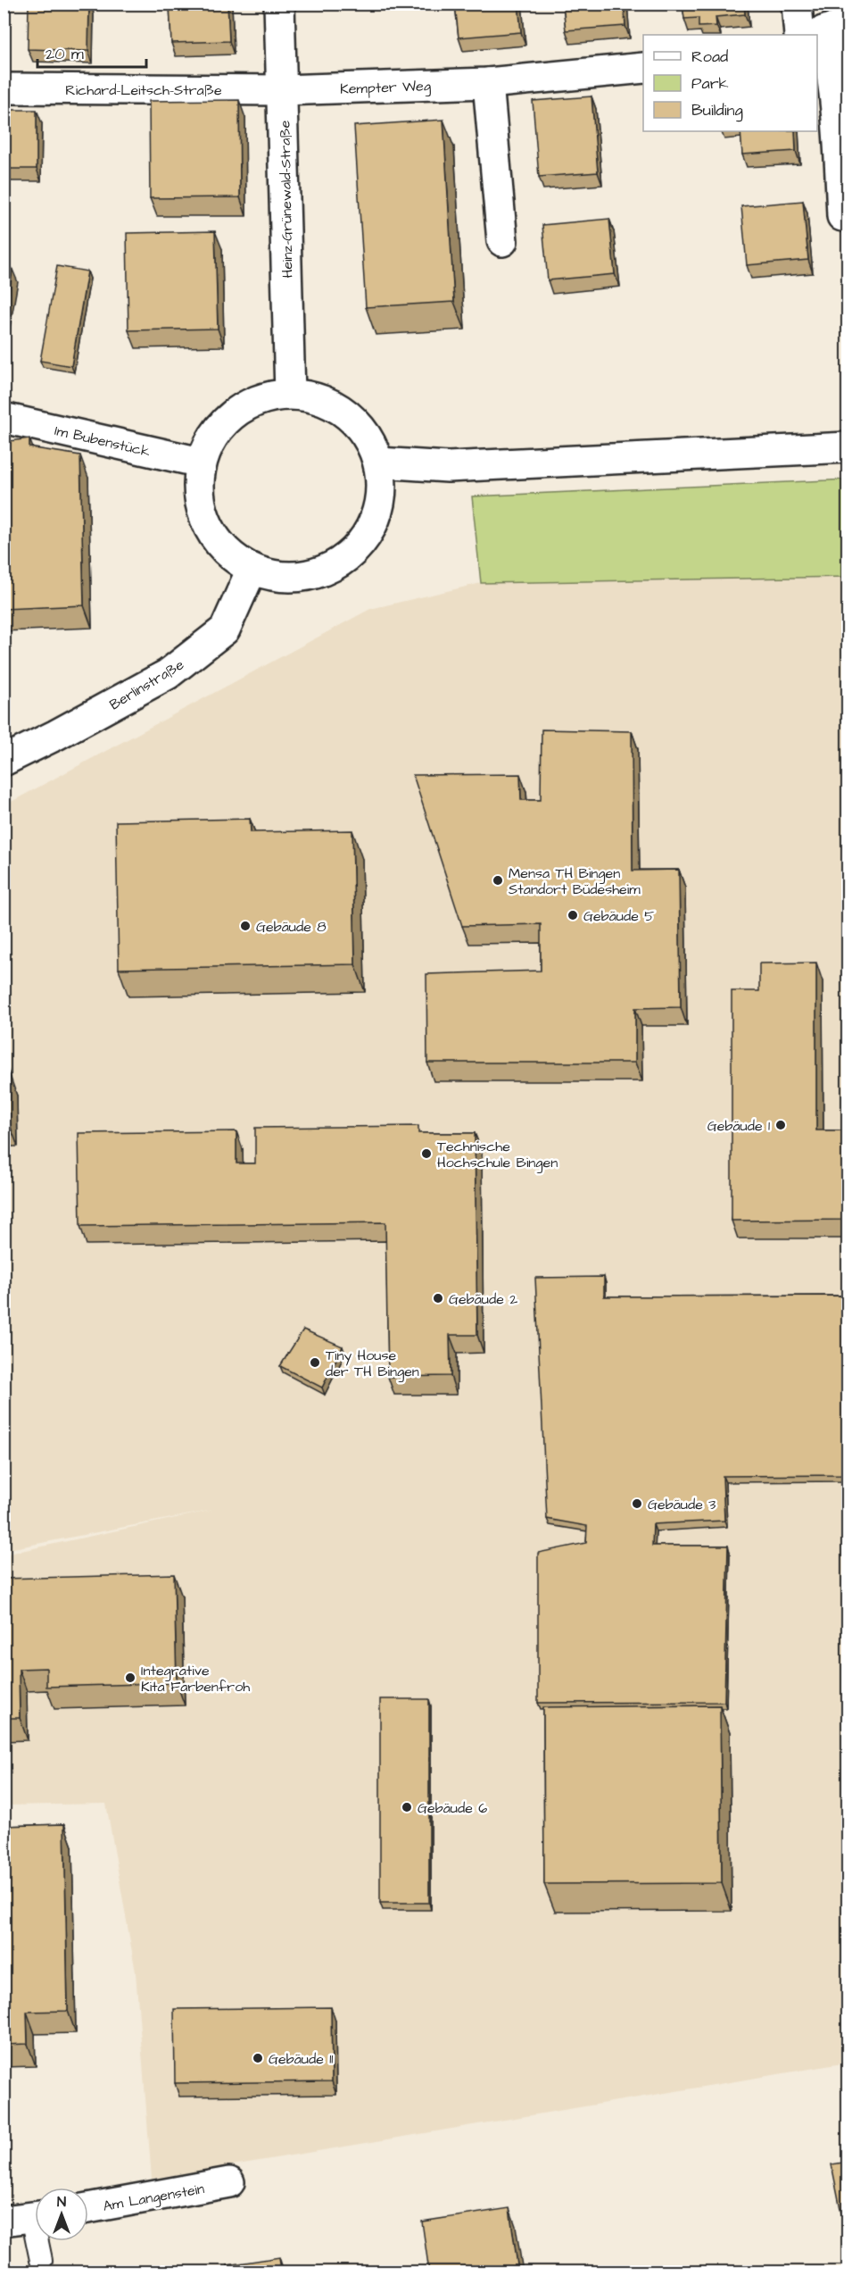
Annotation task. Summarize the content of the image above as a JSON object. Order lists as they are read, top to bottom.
{
  "streets": {
    "street": [
      "Kempter Weg",
      "Richard-Leitsch-Straße",
      "Heinz-Grünewald-Straße",
      "Im Bubenstück",
      "Berlinstraße",
      "Am Langenstein"
    ]
  },
  "crossings": [
    ["Kempter Weg", "Richard-Leitsch-Straße"],
    ["Kempter Weg", "Heinz-Grünewald-Straße"],
    ["Richard-Leitsch-Straße", "Heinz-Grünewald-Straße"],
    ["Heinz-Grünewald-Straße", "Im Bubenstück"],
    ["Heinz-Grünewald-Straße", "Berlinstraße"],
    ["Im Bubenstück", "Berlinstraße"]
  ],
  "places": [
    "Mensa TH Bingen Standort Büdesheim",
    "Gebäude 5",
    "Gebäude 8",
    "Gebäude 1",
    "Technische Hochschule Bingen",
    "Gebäude 2",
    "Tiny House der TH Bingen",
    "Gebäude 3",
    "Integrative Kita Farbenfroh",
    "Gebäude 6",
    "Gebäude 11"
  ],
  "legend": ["Road", "Park", "Building"],
  "scale_bar": "20 m",
  "north": "top"
}
